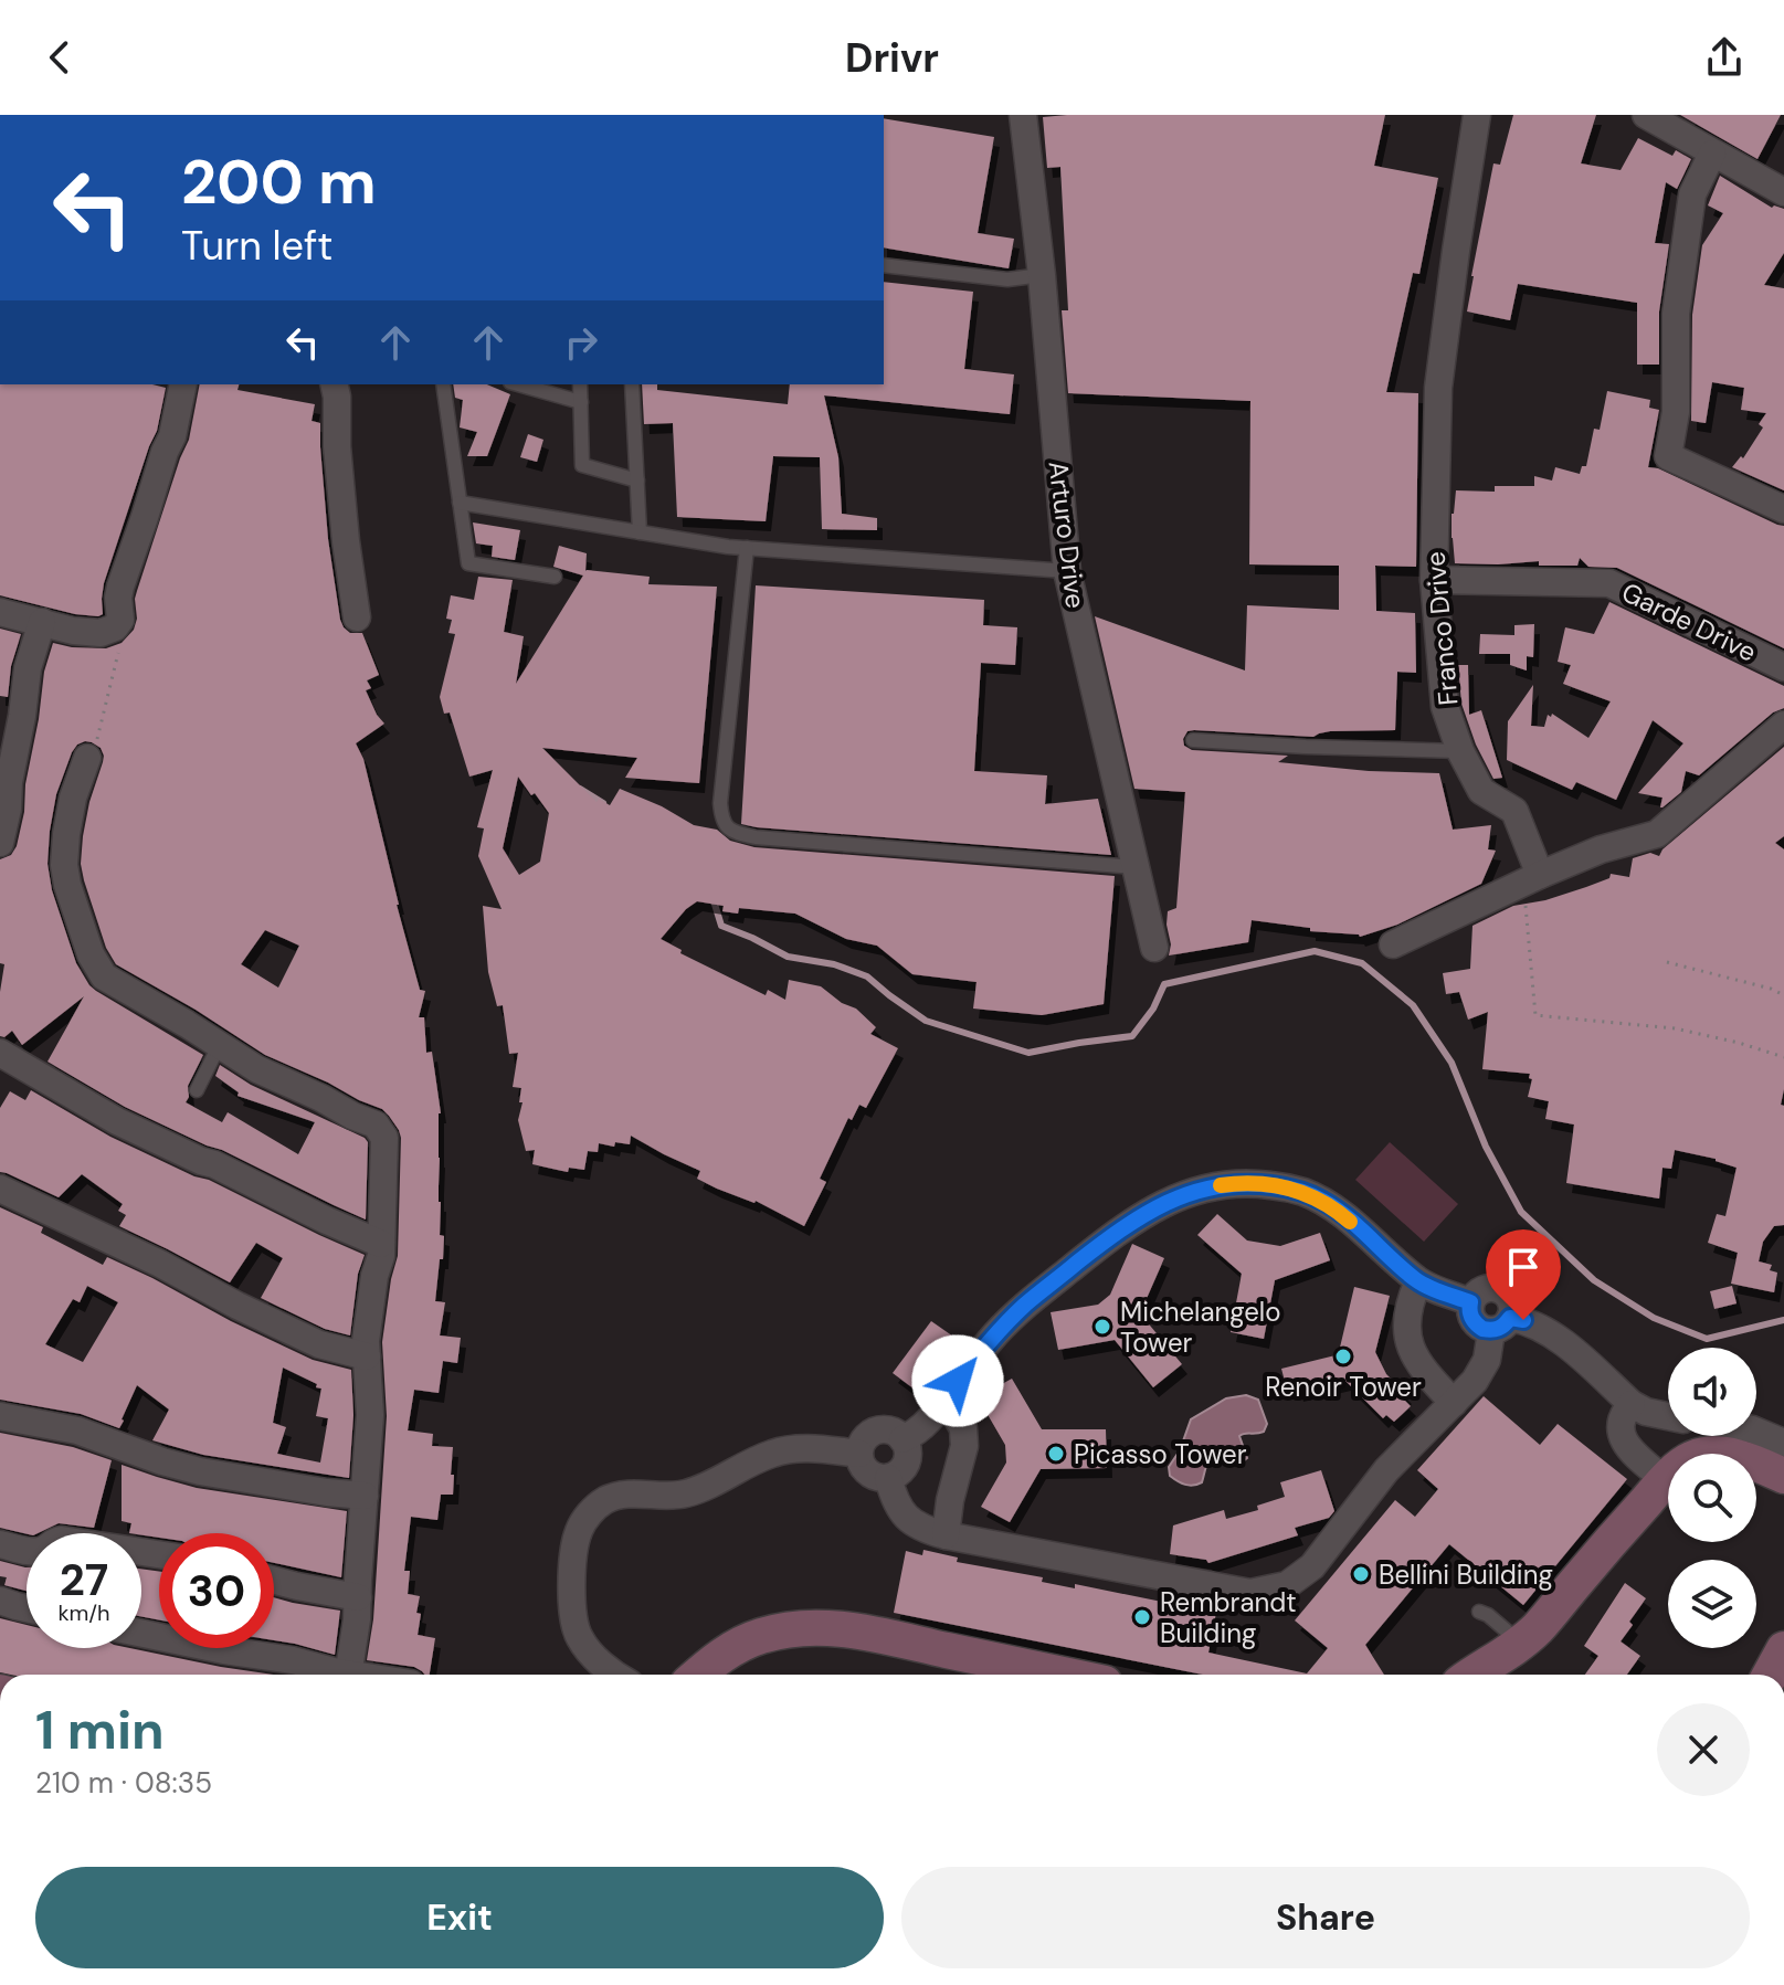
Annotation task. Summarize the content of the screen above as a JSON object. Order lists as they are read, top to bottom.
{
  "streets": {
    "street": ["Arturo Drive", "Garde Drive", "Franco Drive"]
  },
  "crossings": [
    ["Garde Drive", "Franco Drive"]
  ],
  "places": [
    "Michelangelo Tower",
    "Renoir Tower",
    "Picasso Tower",
    "Bellini Building",
    "Rembrandt Building"
  ],
  "page": {
    "header": "Drivr",
    "turn": ["200 m", "Turn left"],
    "speed": "27 km/h",
    "limit": "30",
    "heading": ["1 min", "210 m · 08:35"],
    "buttons": ["Exit", "Share"]
  }
}
